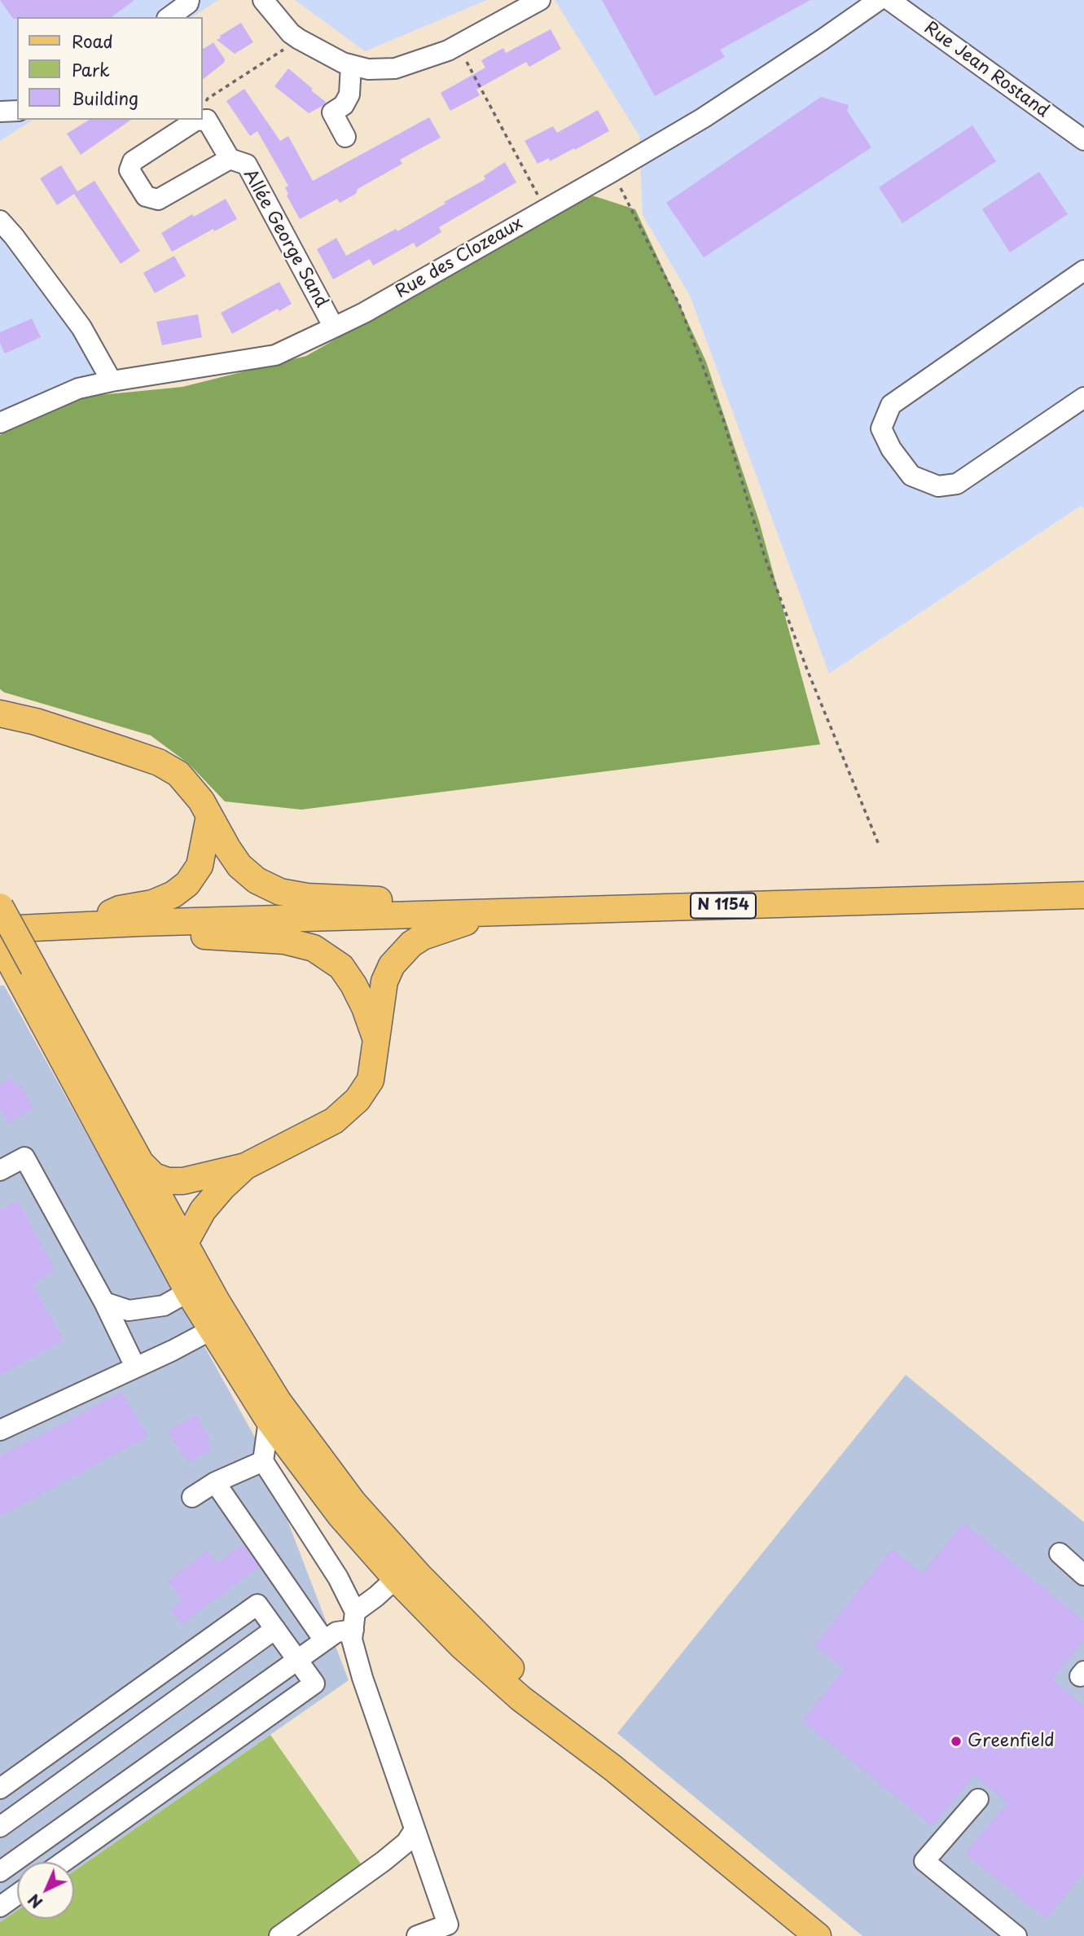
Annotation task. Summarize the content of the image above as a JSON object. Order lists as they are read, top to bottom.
{
  "streets": {
    "main road": ["N 1154"],
    "street": ["Rue Jean Rostand", "Allée George Sand", "Rue des Clozeaux"]
  },
  "crossings": [
    ["Allée George Sand", "Rue des Clozeaux"]
  ],
  "places": ["Greenfield"],
  "legend": ["Road", "Park", "Building"],
  "north": "bottom left"
}
